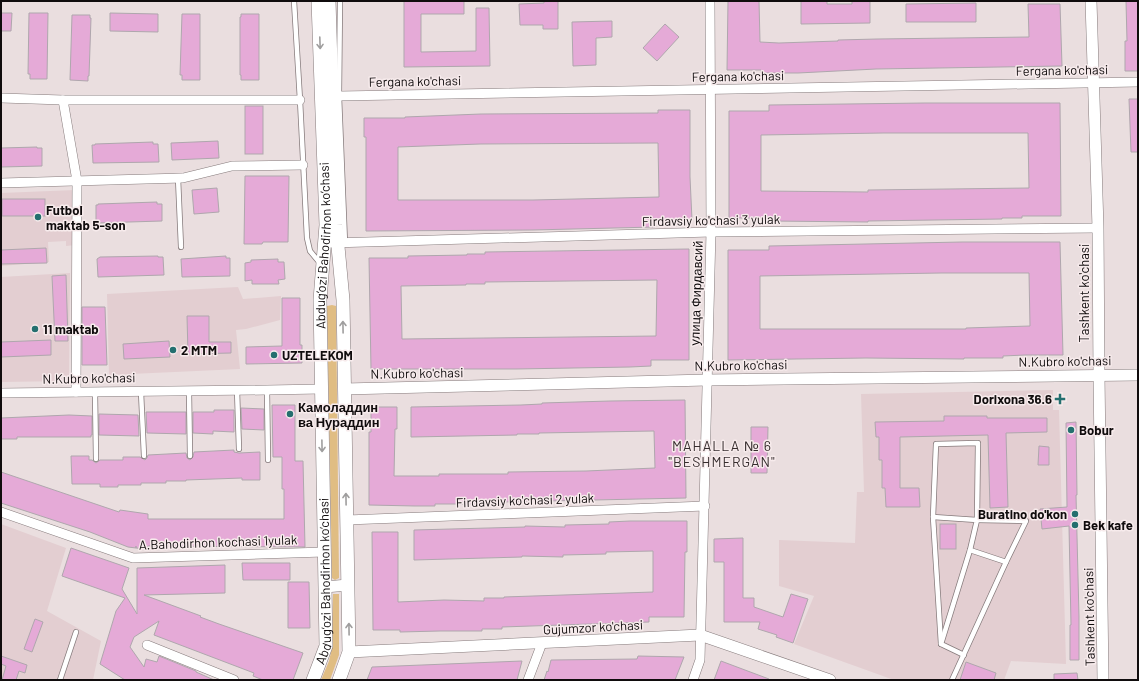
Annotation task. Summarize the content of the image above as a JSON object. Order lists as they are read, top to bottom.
{
  "streets": {
    "main road": ["Abdug’ozi Bahodirhon ko’chasi"],
    "street": [
      "Fergana ko'chasi",
      "Firdavsiy ko'chasi 3 yulak",
      "улица Фирдавсий",
      "Tashkent ko'chasi",
      "N.Kubro ko'chasi",
      "Firdavsiy ko'chasi 2 yulak",
      "A.Bahodirhon kochasi 1yulak",
      "Gujumzor ko'chasi"
    ]
  },
  "crossings": [
    ["Fergana ko'chasi", "улица Фирдавсий"],
    ["Fergana ko'chasi", "Tashkent ko'chasi"],
    ["Firdavsiy ko'chasi 3 yulak", "Abdug’ozi Bahodirhon ko’chasi"],
    ["Firdavsiy ko'chasi 3 yulak", "улица Фирдавсий"],
    ["Firdavsiy ko'chasi 3 yulak", "Tashkent ko'chasi"],
    ["Abdug’ozi Bahodirhon ko’chasi", "N.Kubro ko'chasi"],
    ["Abdug’ozi Bahodirhon ko’chasi", "Firdavsiy ko'chasi 2 yulak"],
    ["Abdug’ozi Bahodirhon ko’chasi", "A.Bahodirhon kochasi 1yulak"],
    ["Abdug’ozi Bahodirhon ko’chasi", "Gujumzor ko'chasi"],
    ["улица Фирдавсий", "N.Kubro ko'chasi"],
    ["улица Фирдавсий", "Firdavsiy ko'chasi 2 yulak"],
    ["улица Фирдавсий", "Gujumzor ko'chasi"],
    ["Tashkent ko'chasi", "N.Kubro ko'chasi"]
  ],
  "districts": ["MAHALLA № 6 \"BESHMERGAN\""],
  "places": {
    "other": [
      "Futbol maktab 5-son",
      "11 maktab",
      "2 MTM",
      "UZTELEKOM",
      "Камоладдин ва Нураддин",
      "Bobur",
      "Buratino do'kon",
      "Bek kafe"
    ],
    "health": ["Dorixona 36.6"]
  }
}
